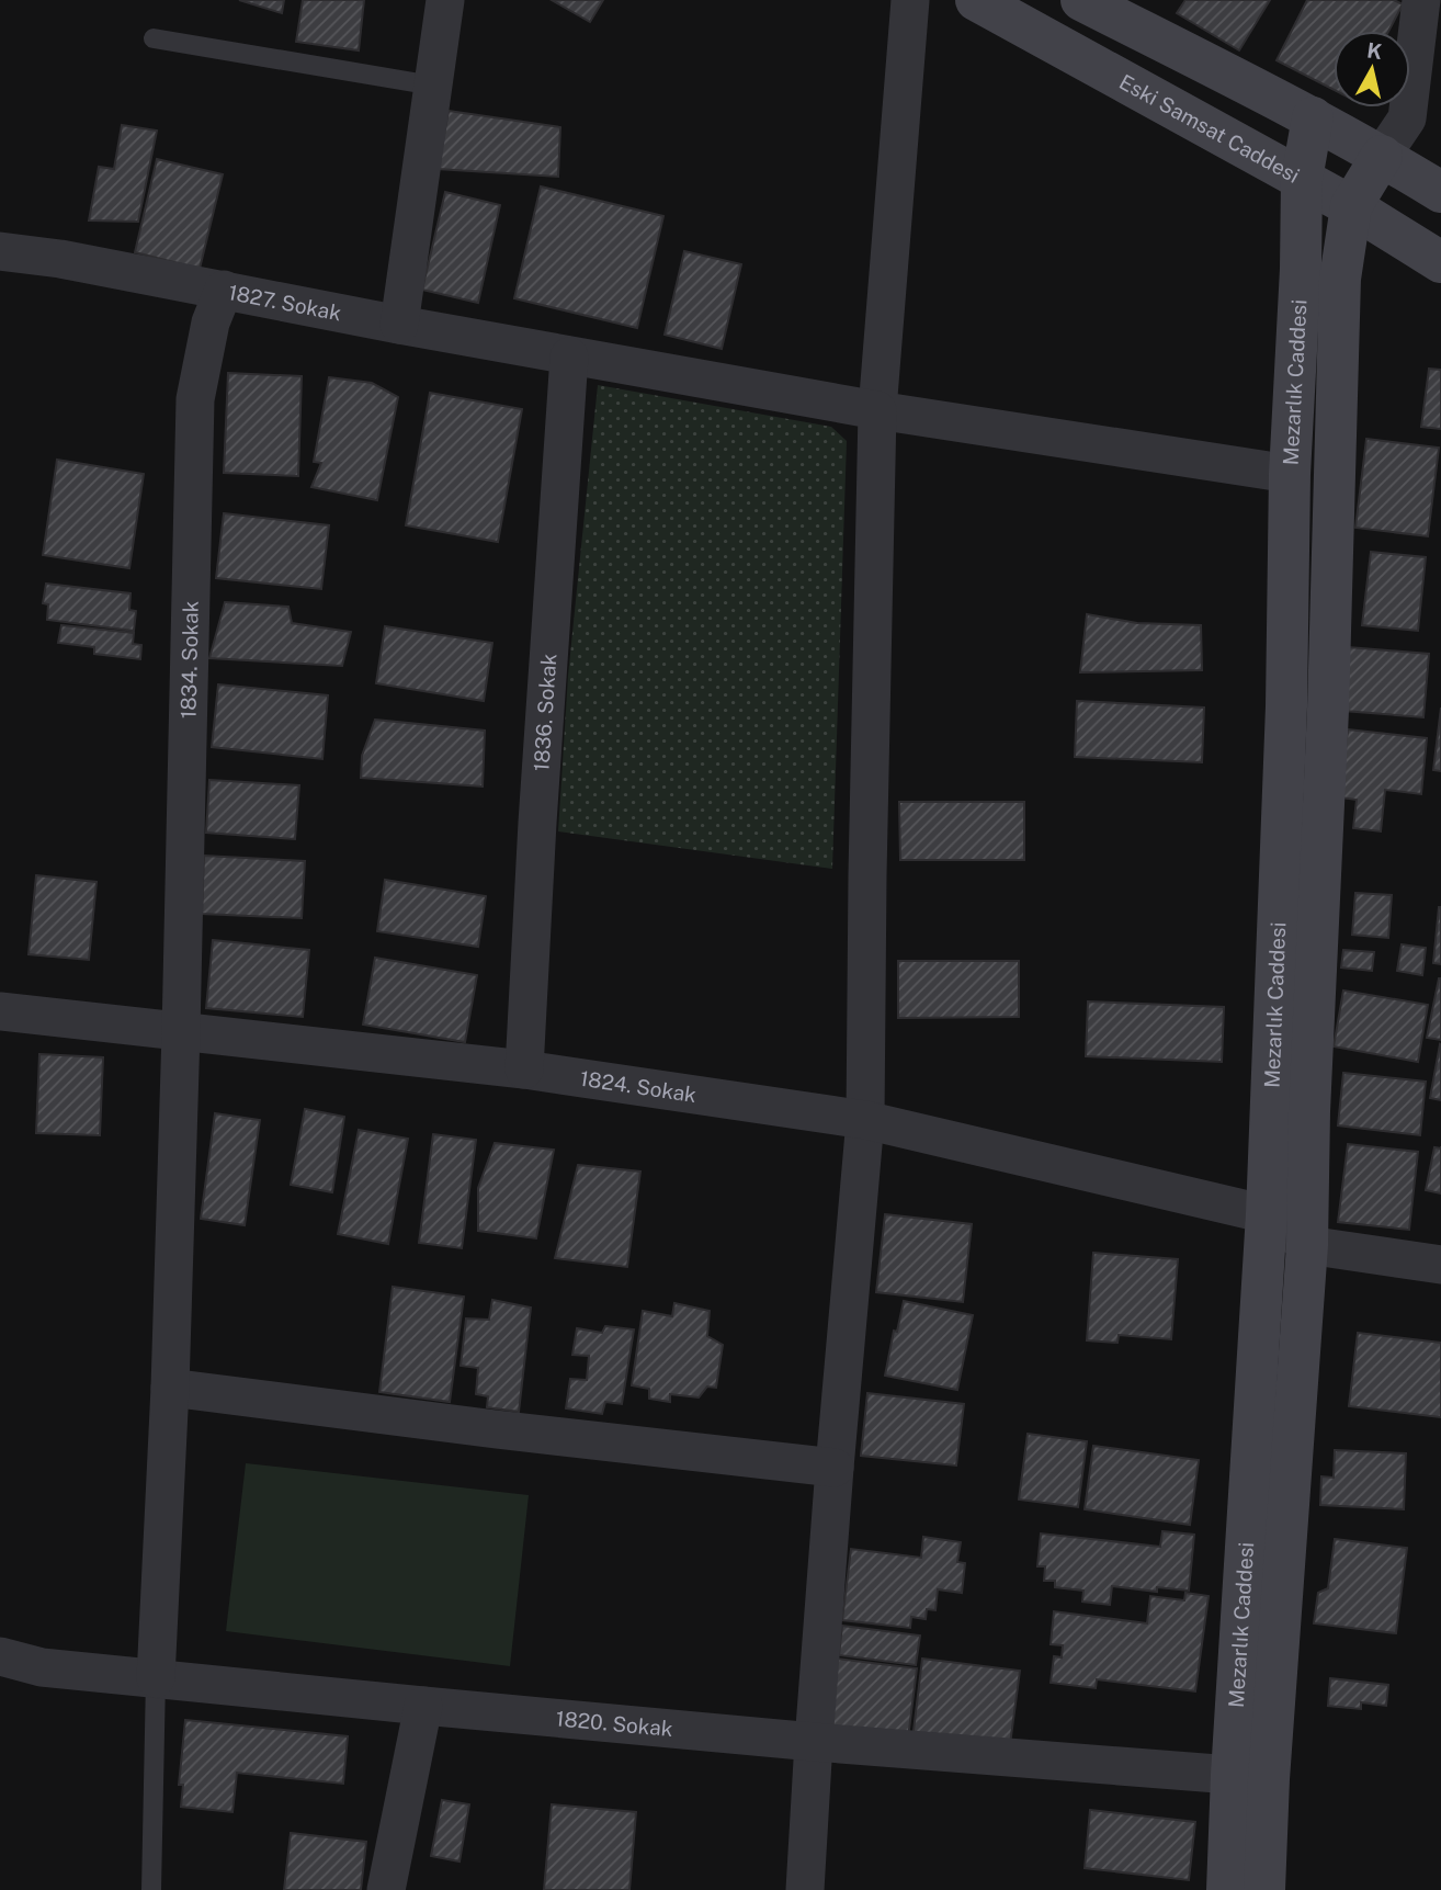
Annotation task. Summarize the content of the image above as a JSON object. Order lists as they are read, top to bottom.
{
  "streets": {
    "street": [
      "Eski Samsat Caddesi",
      "1827. Sokak",
      "Mezarlık Caddesi",
      "1834. Sokak",
      "1836. Sokak",
      "1824. Sokak",
      "1820. Sokak"
    ]
  },
  "crossings": [
    ["Eski Samsat Caddesi", "Mezarlık Caddesi"],
    ["1827. Sokak", "Mezarlık Caddesi"],
    ["1827. Sokak", "1834. Sokak"],
    ["1827. Sokak", "1836. Sokak"],
    ["Mezarlık Caddesi", "1824. Sokak"],
    ["Mezarlık Caddesi", "1820. Sokak"],
    ["1834. Sokak", "1824. Sokak"],
    ["1834. Sokak", "1820. Sokak"],
    ["1836. Sokak", "1824. Sokak"]
  ],
  "north": "top"
}
